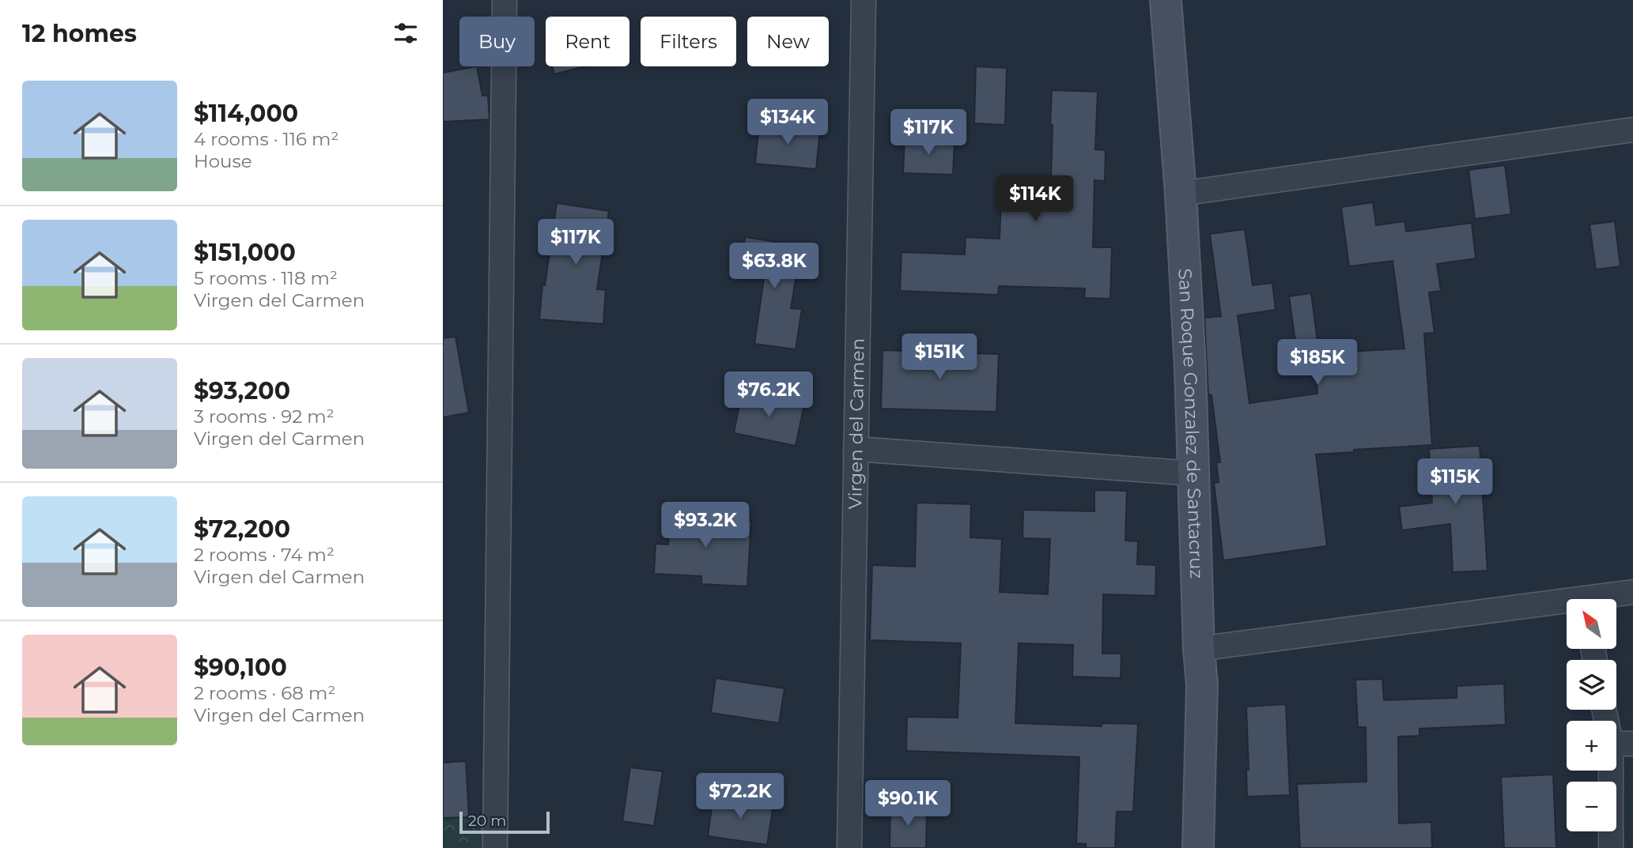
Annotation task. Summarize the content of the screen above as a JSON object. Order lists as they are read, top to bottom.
{
  "streets": {
    "street": ["Virgen del Carmen", "San Roque Gonzalez de Santacruz"]
  },
  "scale_bar": "20 m",
  "north": "top left",
  "page": {
    "heading": "12 homes",
    "chip": [
      "Buy",
      "Rent",
      "Filters",
      "New"
    ],
    "list": [
      {
        "name": "$114,000",
        "note": "4 rooms · 116 m² · House"
      },
      {
        "name": "$151,000",
        "note": "5 rooms · 118 m² · Virgen del Carmen"
      },
      {
        "name": "$93,200",
        "note": "3 rooms · 92 m² · Virgen del Carmen"
      },
      {
        "name": "$72,200",
        "note": "2 rooms · 74 m² · Virgen del Carmen"
      },
      {
        "name": "$90,100",
        "note": "2 rooms · 68 m² · Virgen del Carmen"
      }
    ],
    "price": [
      "$134K",
      "$117K",
      "$114K",
      "$117K",
      "$63.8K",
      "$151K",
      "$185K",
      "$76.2K",
      "$115K",
      "$93.2K",
      "$72.2K",
      "$90.1K"
    ],
    "map_buttons": ["+", "−"],
    "scale": "20 m"
  }
}
